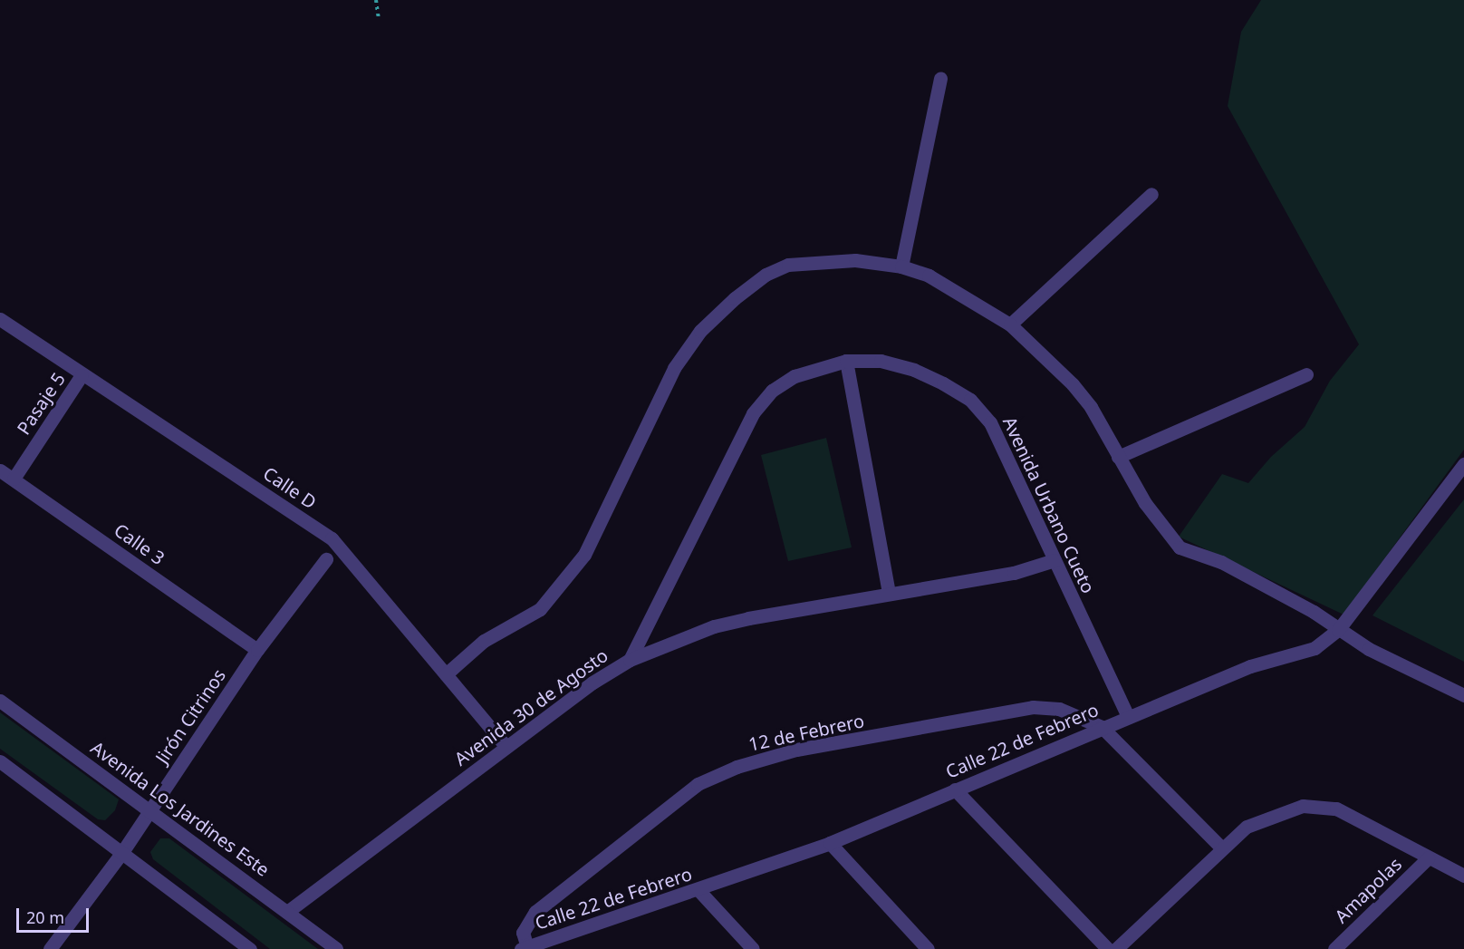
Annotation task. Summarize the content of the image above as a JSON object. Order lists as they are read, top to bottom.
{
  "streets": {
    "street": [
      "Pasaje 5",
      "Calle D",
      "Avenida Urbano Cueto",
      "Calle 3",
      "Avenida 30 de Agosto",
      "Jirón Citrinos",
      "12 de Febrero",
      "Calle 22 de Febrero",
      "Avenida Los Jardines Este",
      "Amapolas"
    ]
  },
  "crossings": [
    ["Pasaje 5", "Calle D"],
    ["Pasaje 5", "Calle 3"],
    ["Calle D", "Avenida 30 de Agosto"],
    ["Avenida Urbano Cueto", "Avenida 30 de Agosto"],
    ["Avenida Urbano Cueto", "Calle 22 de Febrero"],
    ["Calle 3", "Jirón Citrinos"],
    ["Avenida 30 de Agosto", "Avenida Los Jardines Este"],
    ["Jirón Citrinos", "Avenida Los Jardines Este"],
    ["12 de Febrero", "Calle 22 de Febrero"]
  ],
  "scale_bar": "20 m"
}
